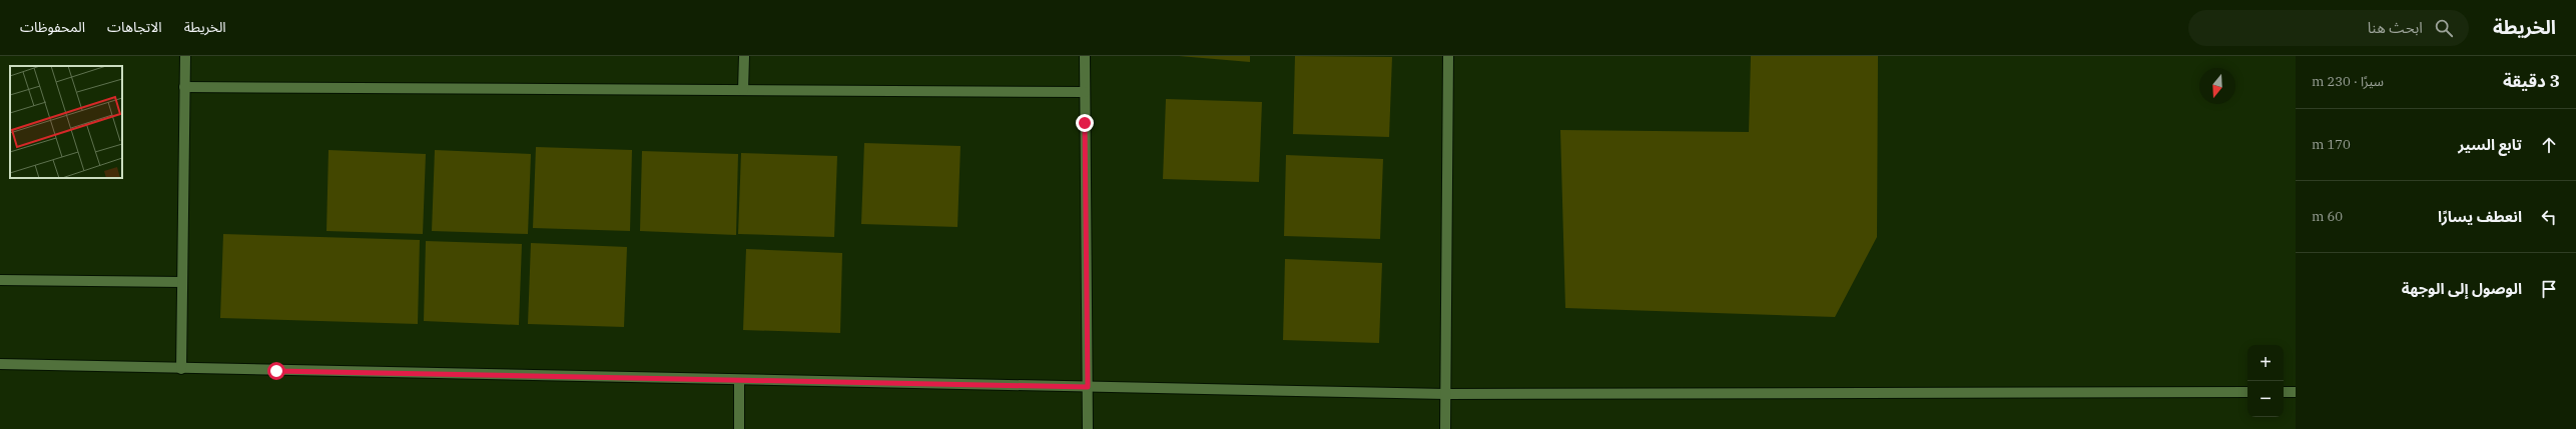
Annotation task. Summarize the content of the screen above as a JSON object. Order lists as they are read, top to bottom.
{
  "north": "bottom",
  "page": {
    "header": "الخريطة",
    "search": "ابحث هنا",
    "nav": ["الخريطة", "الاتجاهات", "المحفوظات"],
    "heading": ["3 دقيقة", "سيرًا · 230 m"],
    "list": [
      ["تابع السير", "170 m"],
      ["انعطف يسارًا", "60 m"],
      "الوصول إلى الوجهة"
    ],
    "map_buttons": ["+", "−"]
  }
}
